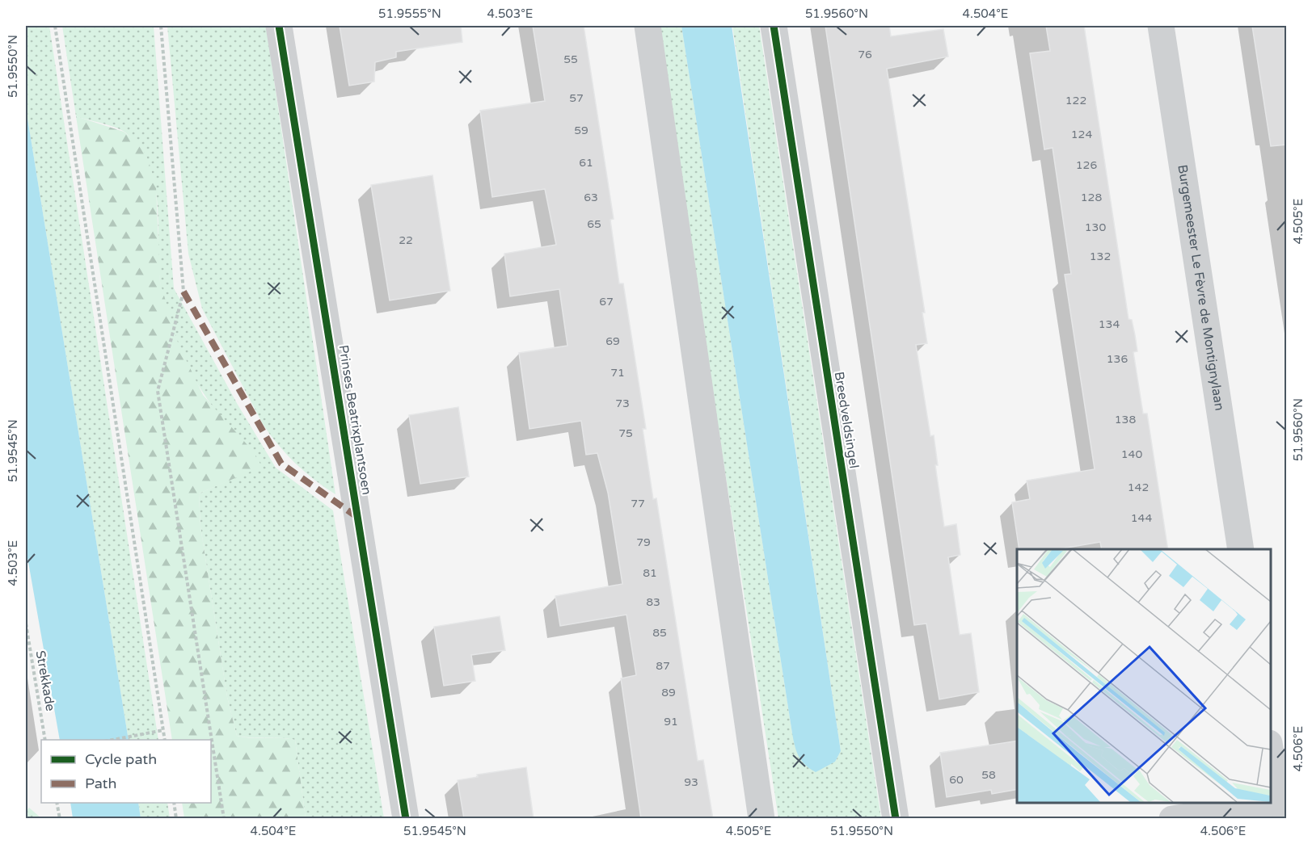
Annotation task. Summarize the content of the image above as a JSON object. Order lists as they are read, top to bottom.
{
  "streets": {
    "street": ["Burgemeester Le Fèvre de Montignylaan", "Prinses Beatrixplantsoen", "Breedveldsingel"],
    "path": ["Strekkade"]
  },
  "house_numbers": [
    "76",
    "55",
    "57",
    "122",
    "59",
    "124",
    "61",
    "126",
    "63",
    "128",
    "65",
    "130",
    "22",
    "132",
    "67",
    "134",
    "69",
    "136",
    "71",
    "73",
    "138",
    "75",
    "140",
    "142",
    "77",
    "144",
    "79",
    "81",
    "83",
    "85",
    "87",
    "89",
    "91",
    "58",
    "60",
    "93"
  ],
  "legend": ["Cycle path", "Path"],
  "coordinates": [
    "51.9555°N",
    "4.503°E",
    "51.9560°N",
    "4.504°E",
    "51.9550°N",
    "4.505°E",
    "51.9545°N",
    "4.506°E"
  ]
}
